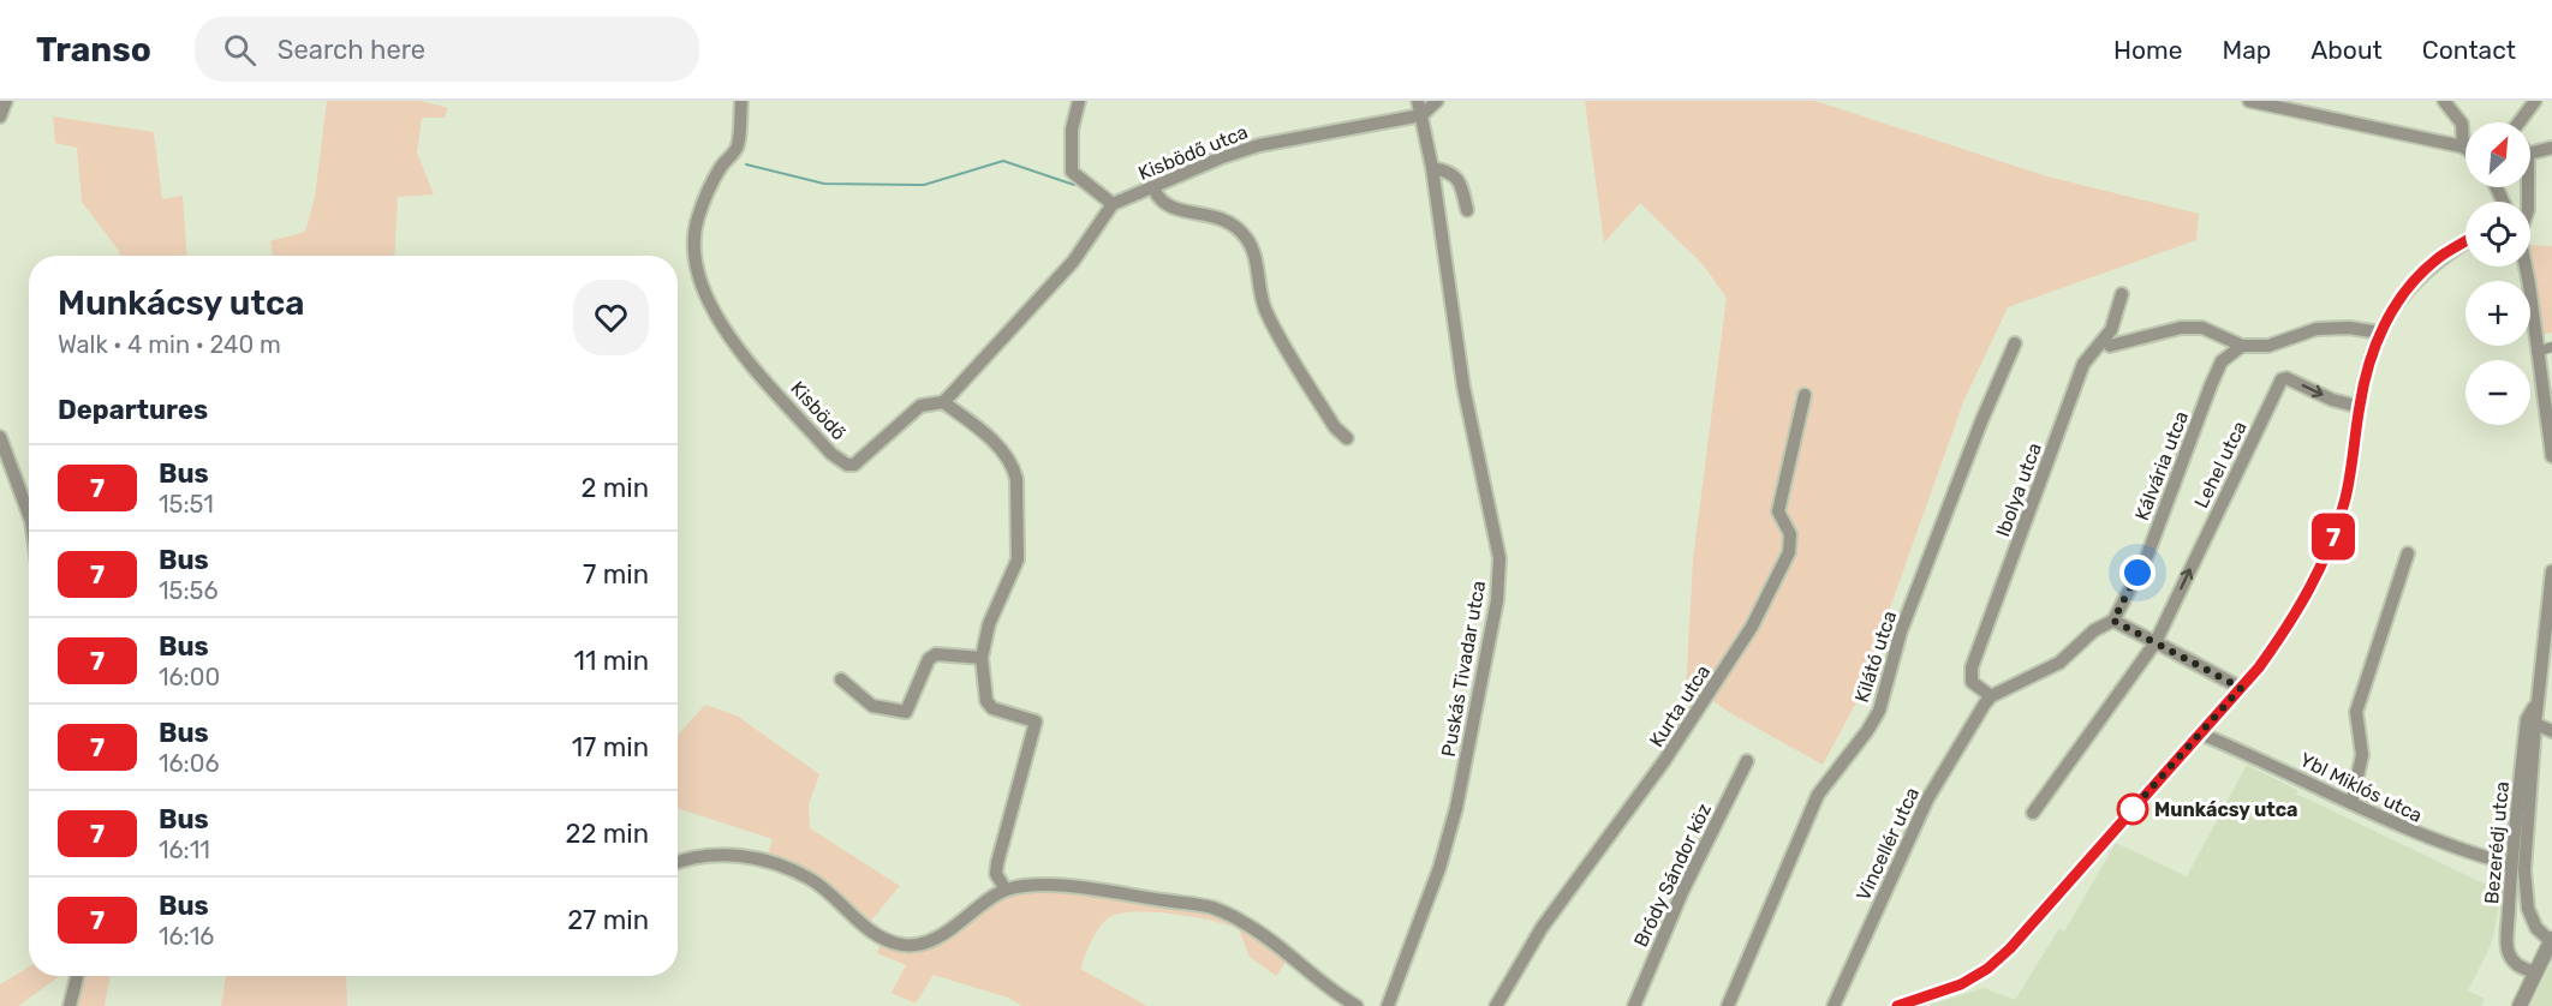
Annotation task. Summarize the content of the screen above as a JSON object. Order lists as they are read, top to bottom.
{
  "streets": {
    "street": [
      "Kisbödő utca",
      "Kisbödő",
      "Lehel utca",
      "Kálvária utca",
      "Ibolya utca",
      "Kilátó utca",
      "Puskás Tivadar utca",
      "Kurta utca",
      "Ybl Miklós utca",
      "Bezerédj utca",
      "Vincellér utca",
      "Bródy Sándor köz"
    ]
  },
  "crossings": [
    ["Kisbödő utca", "Kisbödő"],
    ["Kisbödő utca", "Puskás Tivadar utca"],
    ["Kálvária utca", "Ibolya utca"],
    ["Kálvária utca", "Vincellér utca"],
    ["Ibolya utca", "Vincellér utca"],
    ["Ybl Miklós utca", "Bezerédj utca"]
  ],
  "places": ["Munkácsy utca"],
  "lines": ["bus line 7"],
  "north": "top right",
  "page": {
    "header": "Transo",
    "search": "Search here",
    "nav": [
      "Home",
      "Map",
      "About",
      "Contact"
    ],
    "on_map": "7",
    "map_buttons": ["+", "−"],
    "heading": [
      ["Munkácsy utca", "Walk · 4 min · 240 m"],
      "Departures"
    ],
    "list": [
      {
        "mark": "7",
        "name": "Bus",
        "note": "15:51",
        "value": "2 min"
      },
      {
        "mark": "7",
        "name": "Bus",
        "note": "15:56",
        "value": "7 min"
      },
      {
        "mark": "7",
        "name": "Bus",
        "note": "16:00",
        "value": "11 min"
      },
      {
        "mark": "7",
        "name": "Bus",
        "note": "16:06",
        "value": "17 min"
      },
      {
        "mark": "7",
        "name": "Bus",
        "note": "16:11",
        "value": "22 min"
      },
      {
        "mark": "7",
        "name": "Bus",
        "note": "16:16",
        "value": "27 min"
      }
    ]
  }
}
